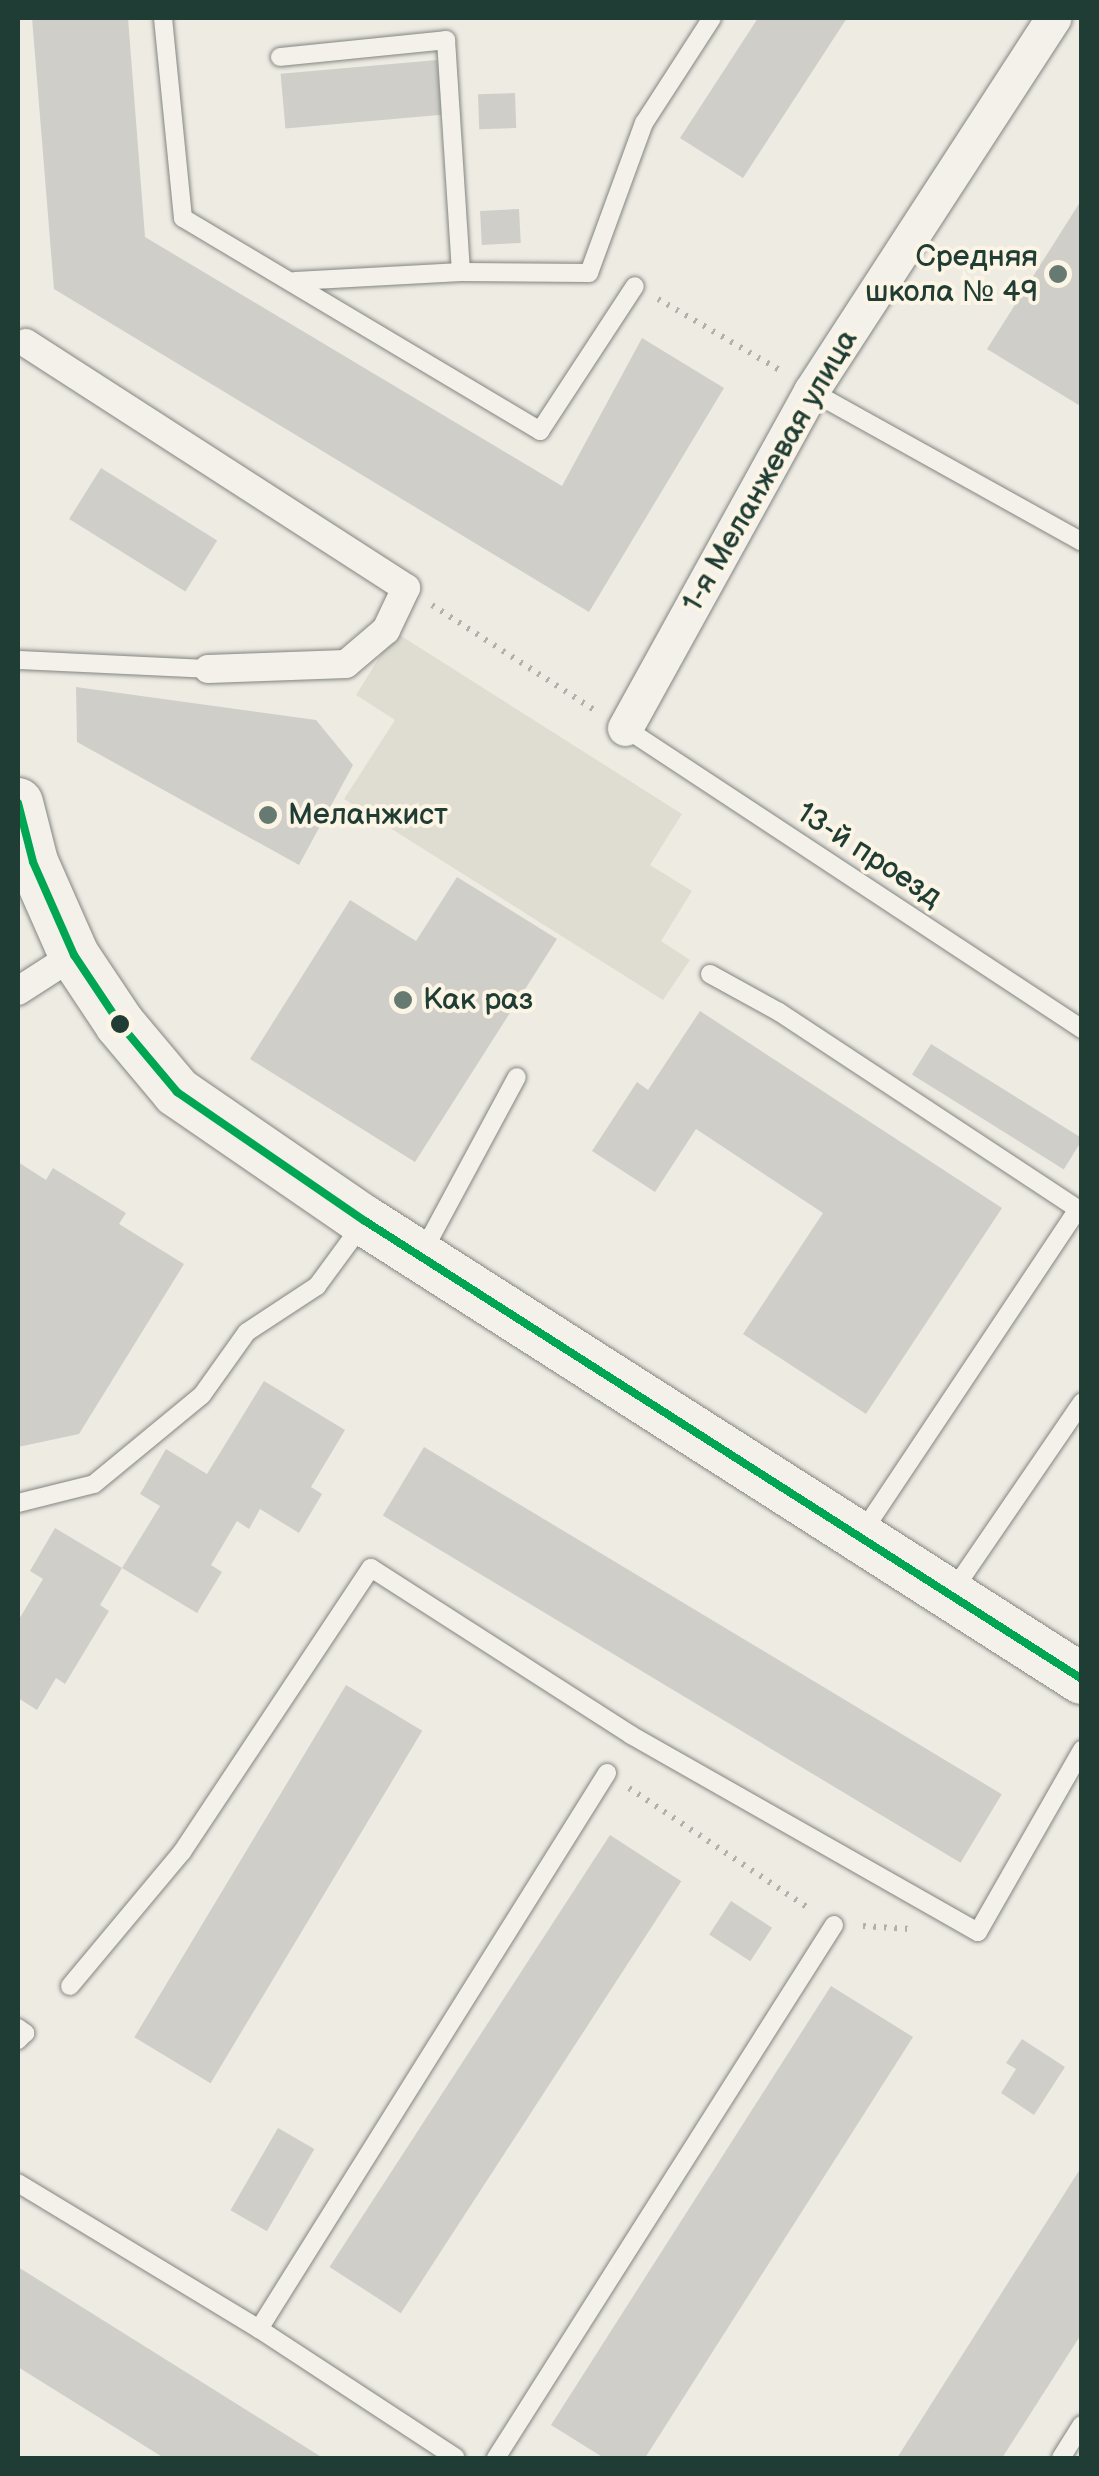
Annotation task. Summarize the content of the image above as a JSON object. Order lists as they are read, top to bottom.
{
  "streets": {
    "street": ["1-я Меланжевая улица"],
    "lane": ["13-й проезд"]
  },
  "crossings": [
    ["1-я Меланжевая улица", "13-й проезд"]
  ],
  "places": ["Средняя школа № 49", "Меланжист", "Как раз"]
}
